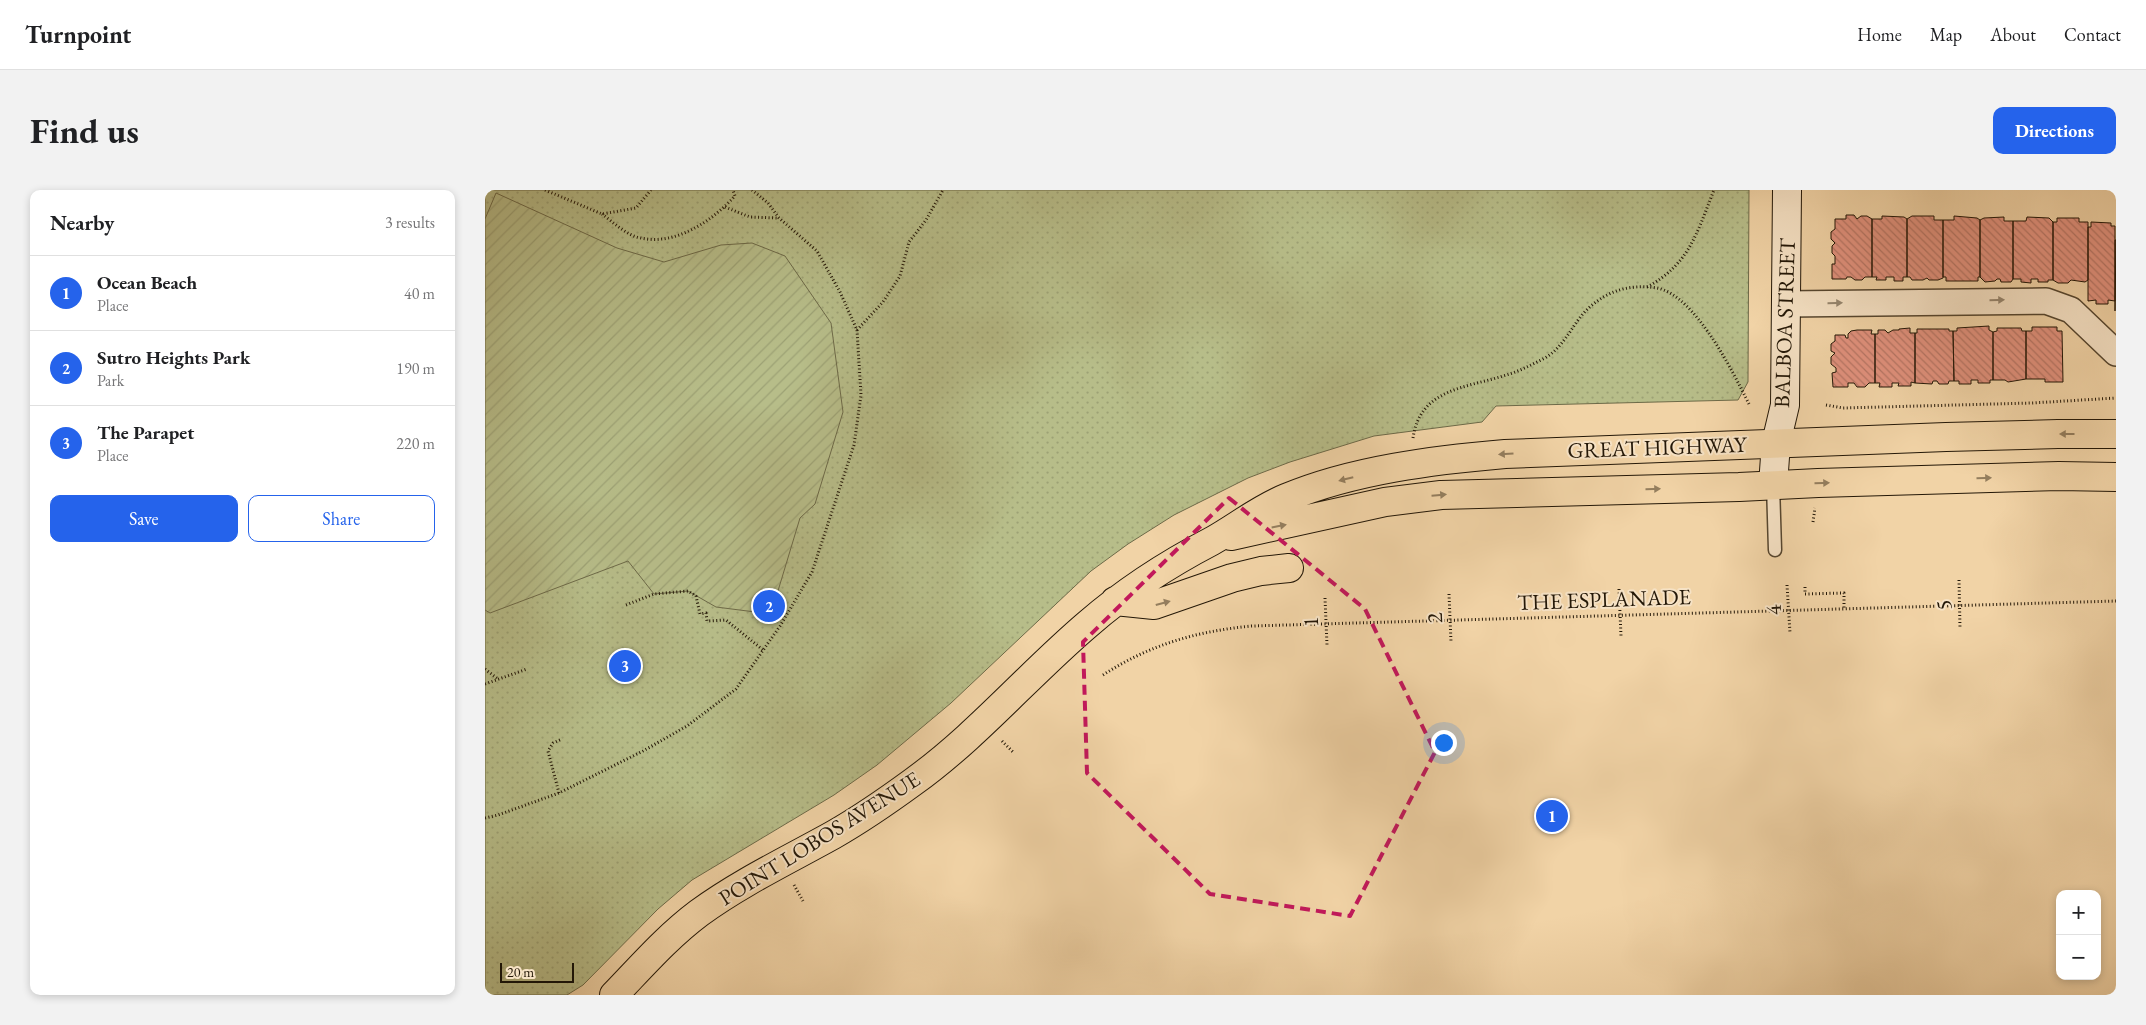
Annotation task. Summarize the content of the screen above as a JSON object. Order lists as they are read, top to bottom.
{
  "streets": {
    "main road": ["GREAT HIGHWAY", "POINT LOBOS AVENUE"],
    "street": ["BALBOA STREET"],
    "path": [
      "THE ESPLANADE",
      "5",
      "4",
      "2",
      "1"
    ]
  },
  "crossings": [
    ["BALBOA STREET", "GREAT HIGHWAY"],
    ["GREAT HIGHWAY", "POINT LOBOS AVENUE"],
    ["THE ESPLANADE", "5"],
    ["THE ESPLANADE", "4"],
    ["THE ESPLANADE", "2"],
    ["THE ESPLANADE", "1"]
  ],
  "scale_bar": "20 m",
  "page": {
    "header": "Turnpoint",
    "nav": [
      "Home",
      "Map",
      "About",
      "Contact"
    ],
    "buttons": [
      "Directions",
      ["Save", "Share"]
    ],
    "title": "Find us",
    "heading": ["Nearby", "3 results"],
    "list": [
      {
        "mark": "1",
        "name": "Ocean Beach",
        "note": "Place",
        "value": "40 m"
      },
      {
        "mark": "2",
        "name": "Sutro Heights Park",
        "note": "Park",
        "value": "190 m"
      },
      {
        "mark": "3",
        "name": "The Parapet",
        "note": "Place",
        "value": "220 m"
      }
    ],
    "pins": ["2", "3", "1"],
    "map_buttons": ["+", "−"],
    "scale": "20 m"
  }
}
